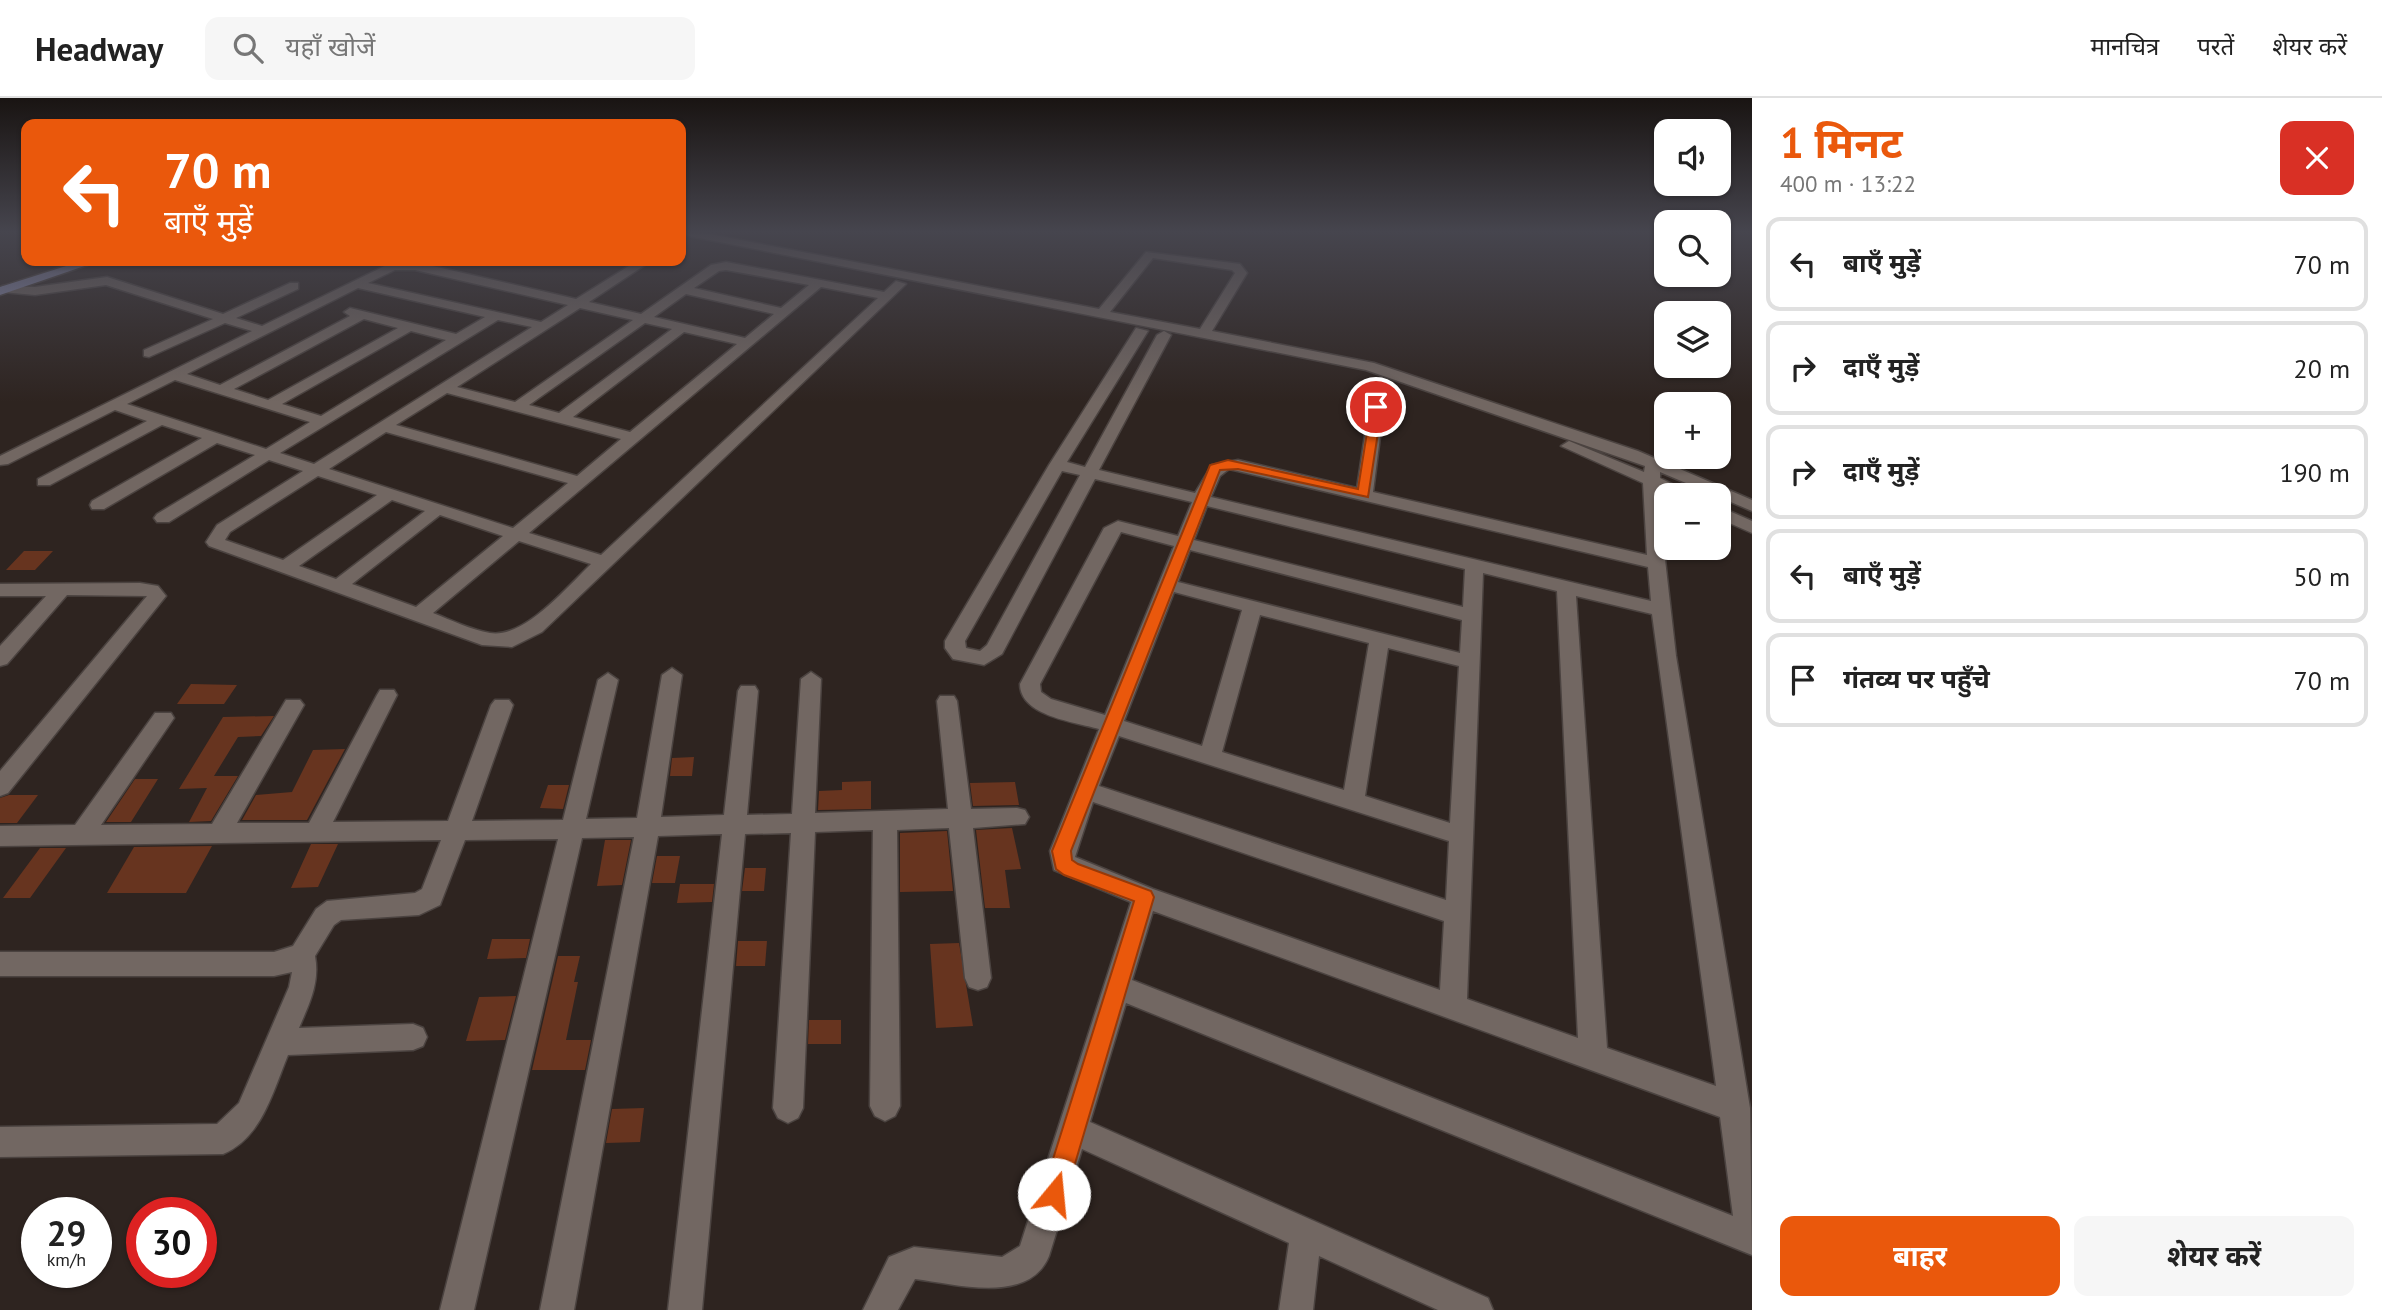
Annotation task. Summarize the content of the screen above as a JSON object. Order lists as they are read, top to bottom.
{
  "page": {
    "header": "Headway",
    "search": "यहाँ खोजें",
    "nav": ["मानचित्र", "परतें", "शेयर करें"],
    "heading": ["1 मिनट", "400 m · 13:22"],
    "map_buttons": ["+", "−"],
    "turn": ["70 m", "बाएँ मुड़ें"],
    "list": [
      {
        "name": "बाएँ मुड़ें",
        "value": "70 m"
      },
      {
        "name": "दाएँ मुड़ें",
        "value": "20 m"
      },
      {
        "name": "दाएँ मुड़ें",
        "value": "190 m"
      },
      {
        "name": "बाएँ मुड़ें",
        "value": "50 m"
      },
      {
        "name": "गंतव्य पर पहुँचे",
        "value": "70 m"
      }
    ],
    "speed": "29 km/h",
    "limit": "30",
    "buttons": ["बाहर", "शेयर करें"]
  }
}
